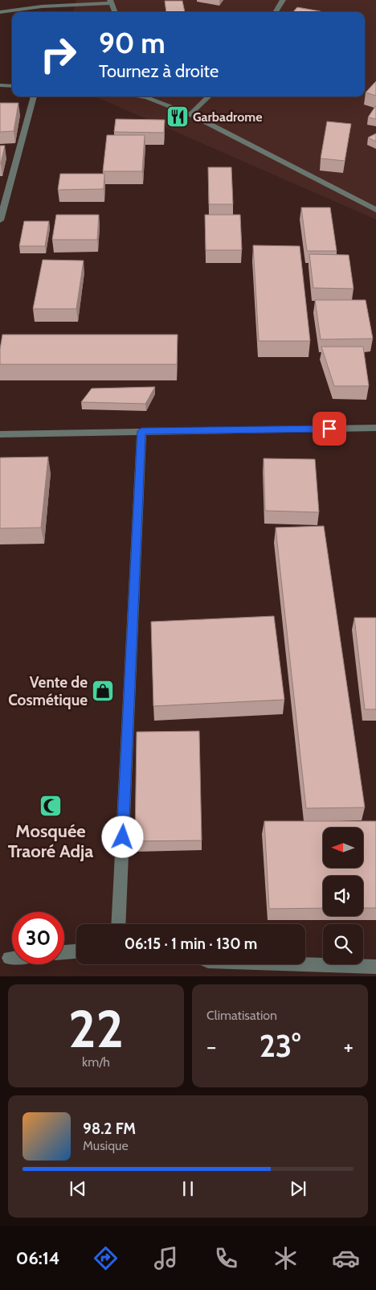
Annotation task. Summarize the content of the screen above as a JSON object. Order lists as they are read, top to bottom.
{
  "places": {
    "restaurant": ["Garbadrome"],
    "shop": ["Vente de Cosmétique"],
    "mosque": ["Mosquée Traoré Adja"]
  },
  "north": "left",
  "page": {
    "turn": ["90 m", "Tournez à droite"],
    "limit": "30",
    "trip": "06:15 · 1 min · 130 m",
    "tile": [
      ["22", "km/h"],
      "Climatisation"
    ],
    "heat": ["−", "23°", "+"],
    "song": ["98.2 FM", "Musique"],
    "tabs": "06:14"
  }
}
